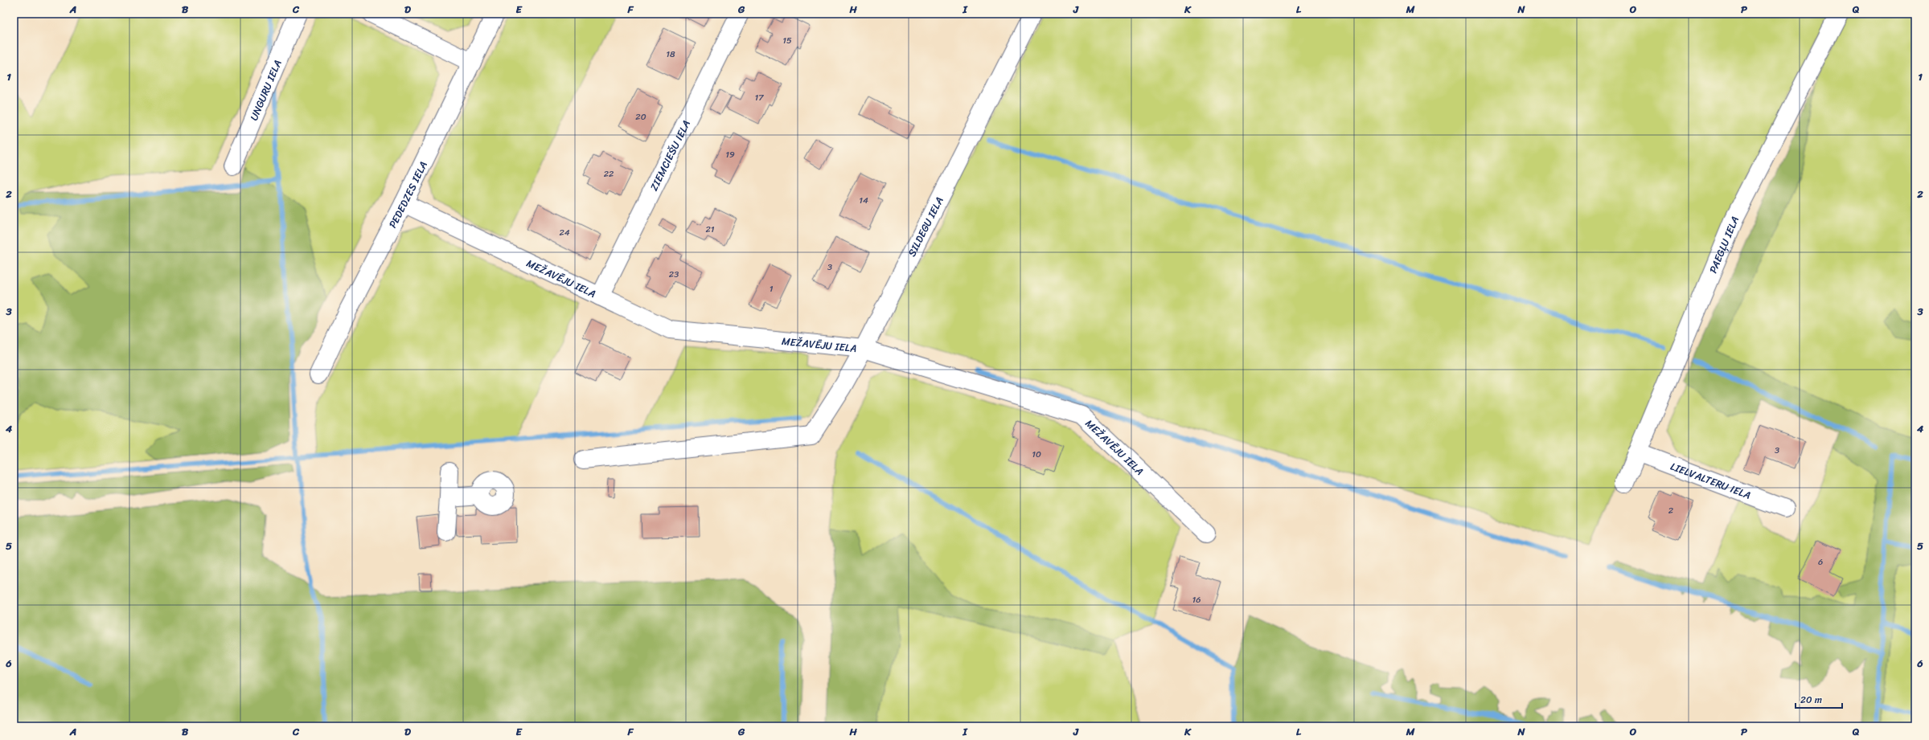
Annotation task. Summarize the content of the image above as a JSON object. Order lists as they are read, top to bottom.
{
  "streets": {
    "street": [
      "UNGURU IELA",
      "ZIEMCIEŠU IELA",
      "PEDEDZES IELA",
      "SILDEGU IELA",
      "PAEGĻU IELA",
      "MEŽAVĒJU IELA",
      "LIELVALTERU IELA"
    ]
  },
  "crossings": [
    ["ZIEMCIEŠU IELA", "MEŽAVĒJU IELA"],
    ["PEDEDZES IELA", "MEŽAVĒJU IELA"],
    ["SILDEGU IELA", "MEŽAVĒJU IELA"],
    ["PAEGĻU IELA", "LIELVALTERU IELA"]
  ],
  "house_numbers": [
    "15",
    "18",
    "17",
    "20",
    "19",
    "22",
    "14",
    "21",
    "24",
    "3",
    "23",
    "1",
    "3",
    "10",
    "2",
    "6",
    "16"
  ],
  "scale_bar": "20 m",
  "grid": {
    "columns": [
      "A",
      "B",
      "C",
      "D",
      "E",
      "F",
      "G",
      "H",
      "I",
      "J",
      "K",
      "L",
      "M",
      "N",
      "O",
      "P",
      "Q"
    ],
    "rows": [
      "1",
      "2",
      "3",
      "4",
      "5",
      "6"
    ]
  }
}
